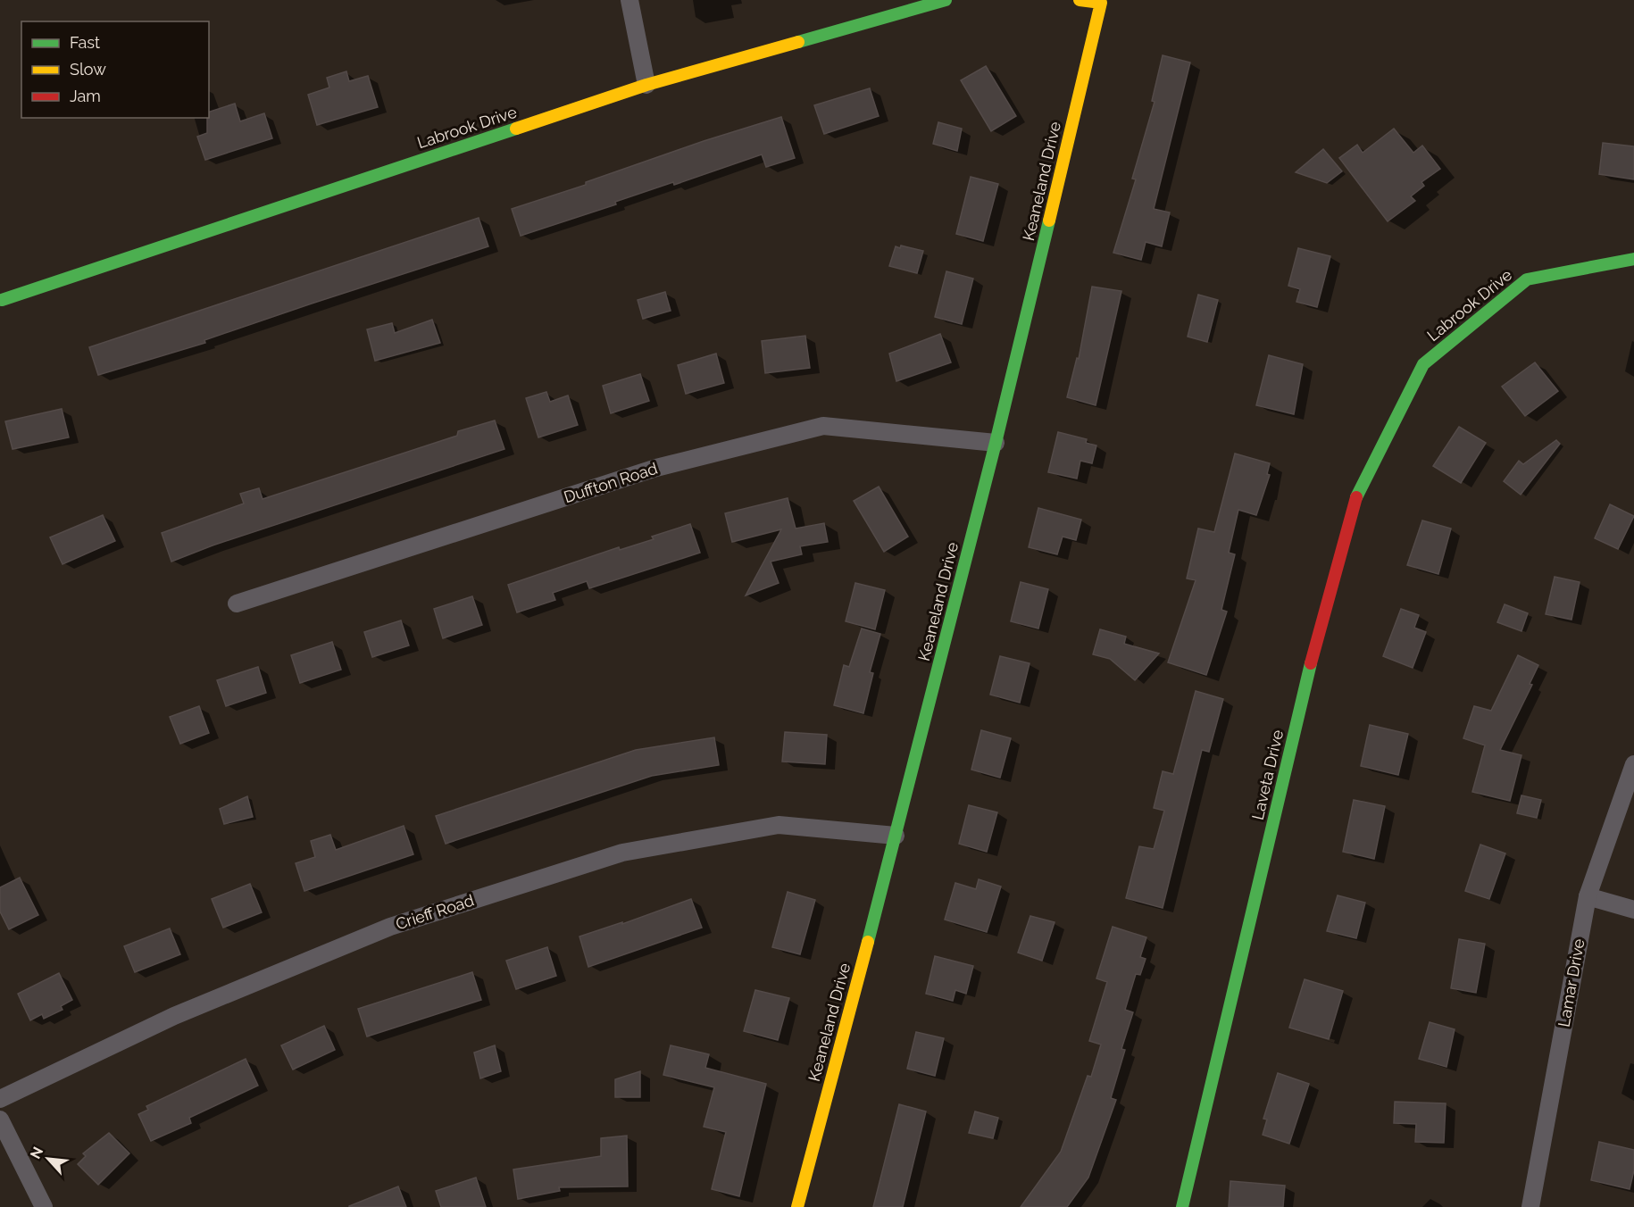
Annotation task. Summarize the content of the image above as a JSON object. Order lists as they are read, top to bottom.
{
  "streets": {
    "street": [
      "Labrook Drive",
      "Keaneland Drive",
      "Duffton Road",
      "Laveta Drive",
      "Crieff Road",
      "Lamar Drive"
    ]
  },
  "crossings": [
    ["Labrook Drive", "Laveta Drive"],
    ["Keaneland Drive", "Duffton Road"],
    ["Keaneland Drive", "Crieff Road"]
  ],
  "legend": ["Fast", "Slow", "Jam"],
  "north": "top left"
}
